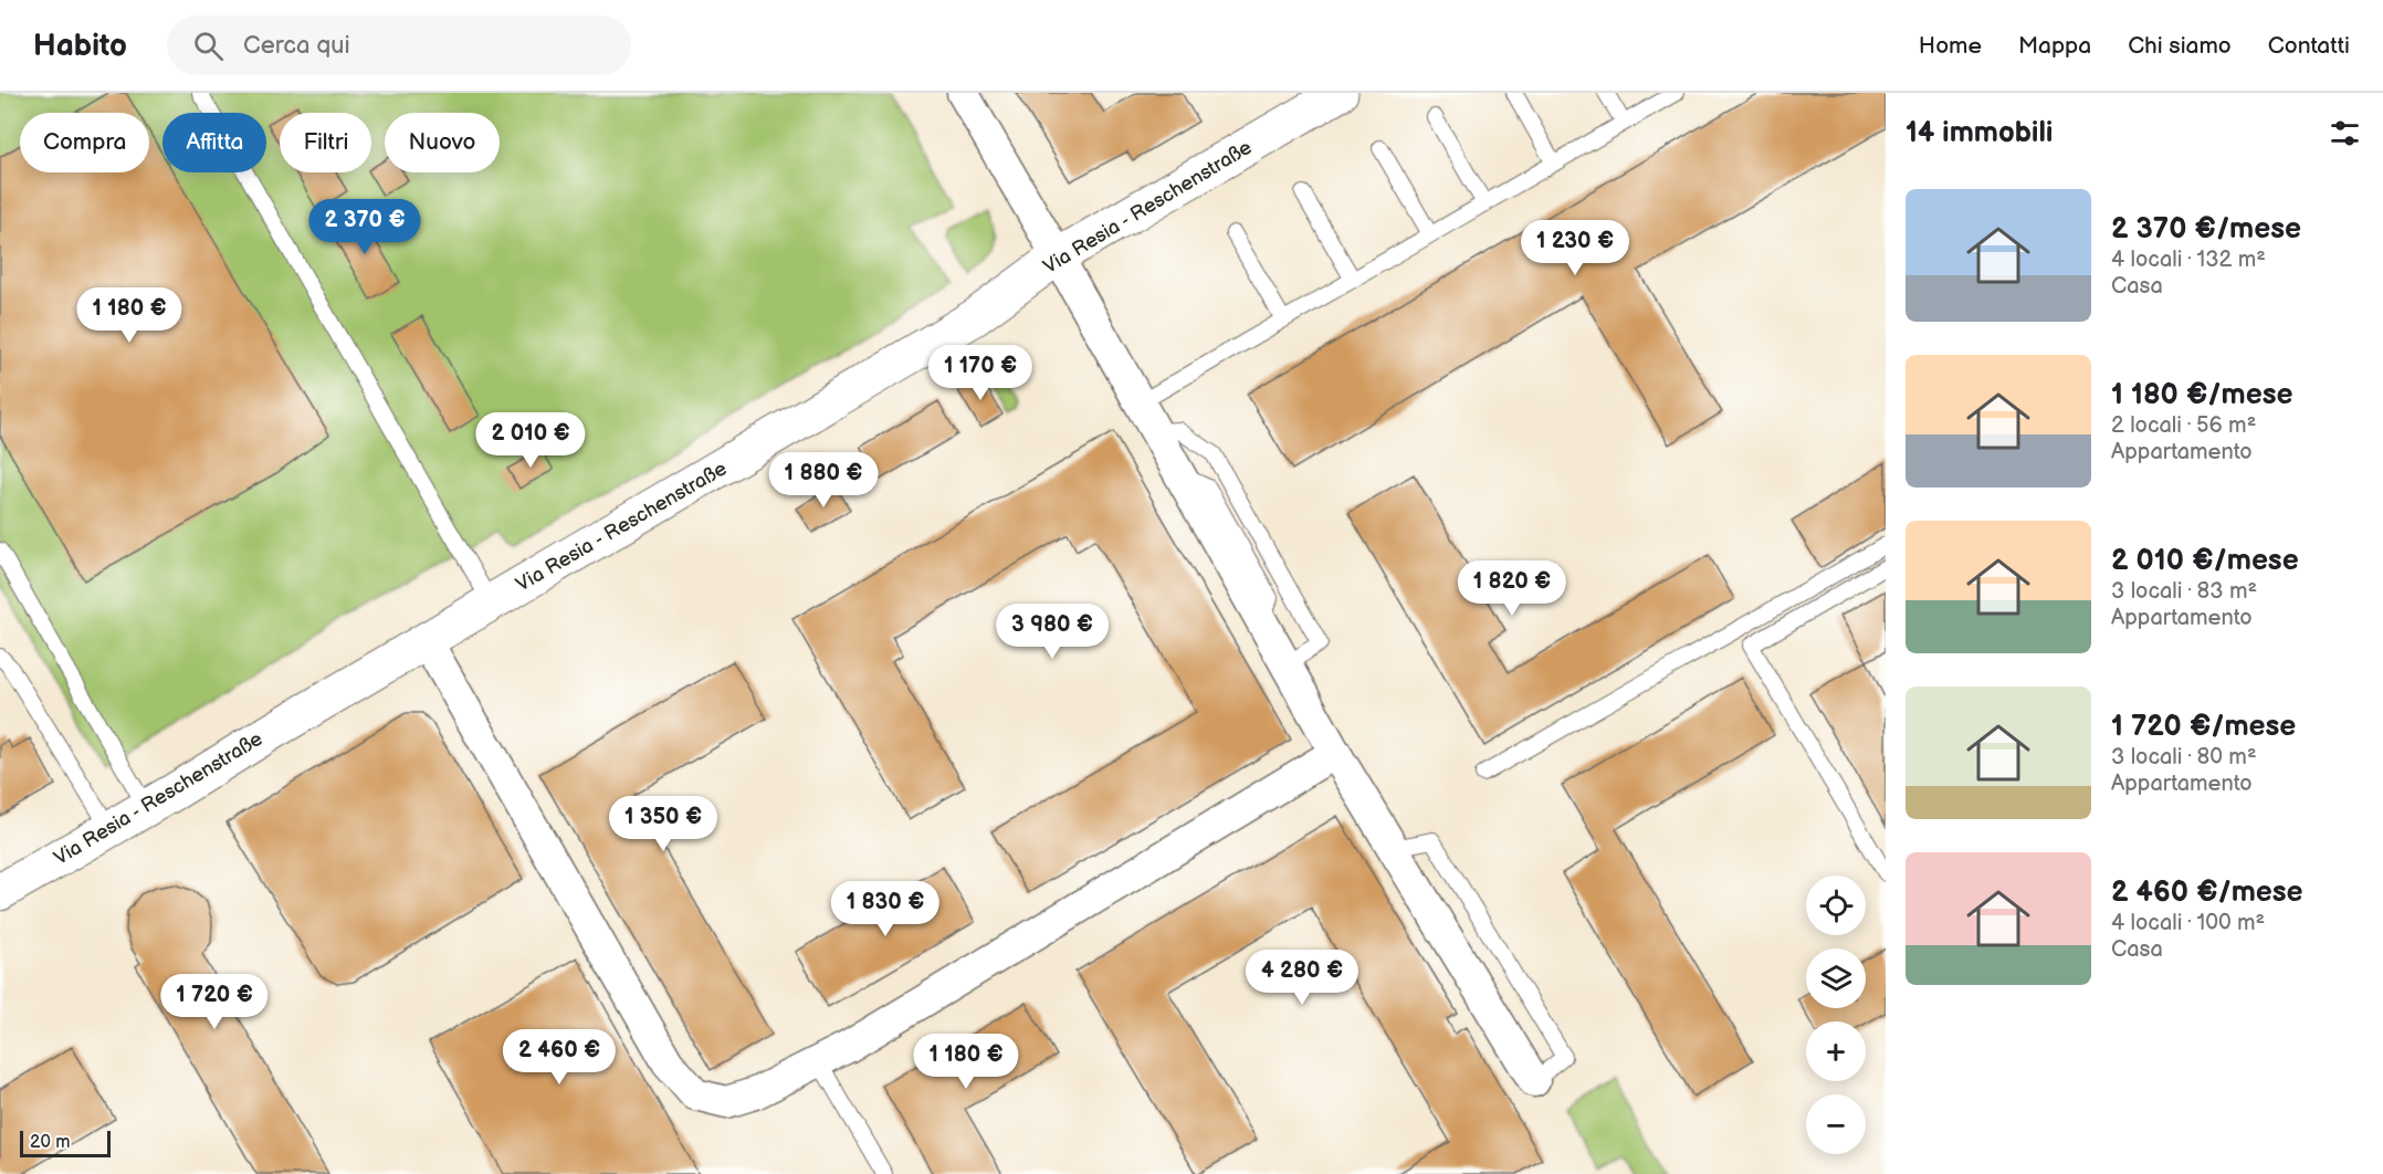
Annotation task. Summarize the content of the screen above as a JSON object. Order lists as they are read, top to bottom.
{
  "streets": {
    "main road": ["Via Resia - Reschenstraße"]
  },
  "scale_bar": "20 m",
  "page": {
    "header": "Habito",
    "search": "Cerca qui",
    "nav": [
      "Home",
      "Mappa",
      "Chi siamo",
      "Contatti"
    ],
    "heading": "14 immobili",
    "chip": [
      "Compra",
      "Affitta",
      "Filtri",
      "Nuovo"
    ],
    "list": [
      {
        "name": "2 370 €/mese",
        "note": "4 locali · 132 m² · Casa"
      },
      {
        "name": "1 180 €/mese",
        "note": "2 locali · 56 m² · Appartamento"
      },
      {
        "name": "2 010 €/mese",
        "note": "3 locali · 83 m² · Appartamento"
      },
      {
        "name": "1 720 €/mese",
        "note": "3 locali · 80 m² · Appartamento"
      },
      {
        "name": "2 460 €/mese",
        "note": "4 locali · 100 m² · Casa"
      }
    ],
    "price": [
      "2 370 €",
      "1 230 €",
      "1 180 €",
      "1 170 €",
      "2 010 €",
      "1 880 €",
      "1 820 €",
      "3 980 €",
      "1 350 €",
      "1 830 €",
      "4 280 €",
      "1 720 €",
      "2 460 €",
      "1 180 €"
    ],
    "map_buttons": ["+", "−"],
    "scale": "20 m"
  }
}
